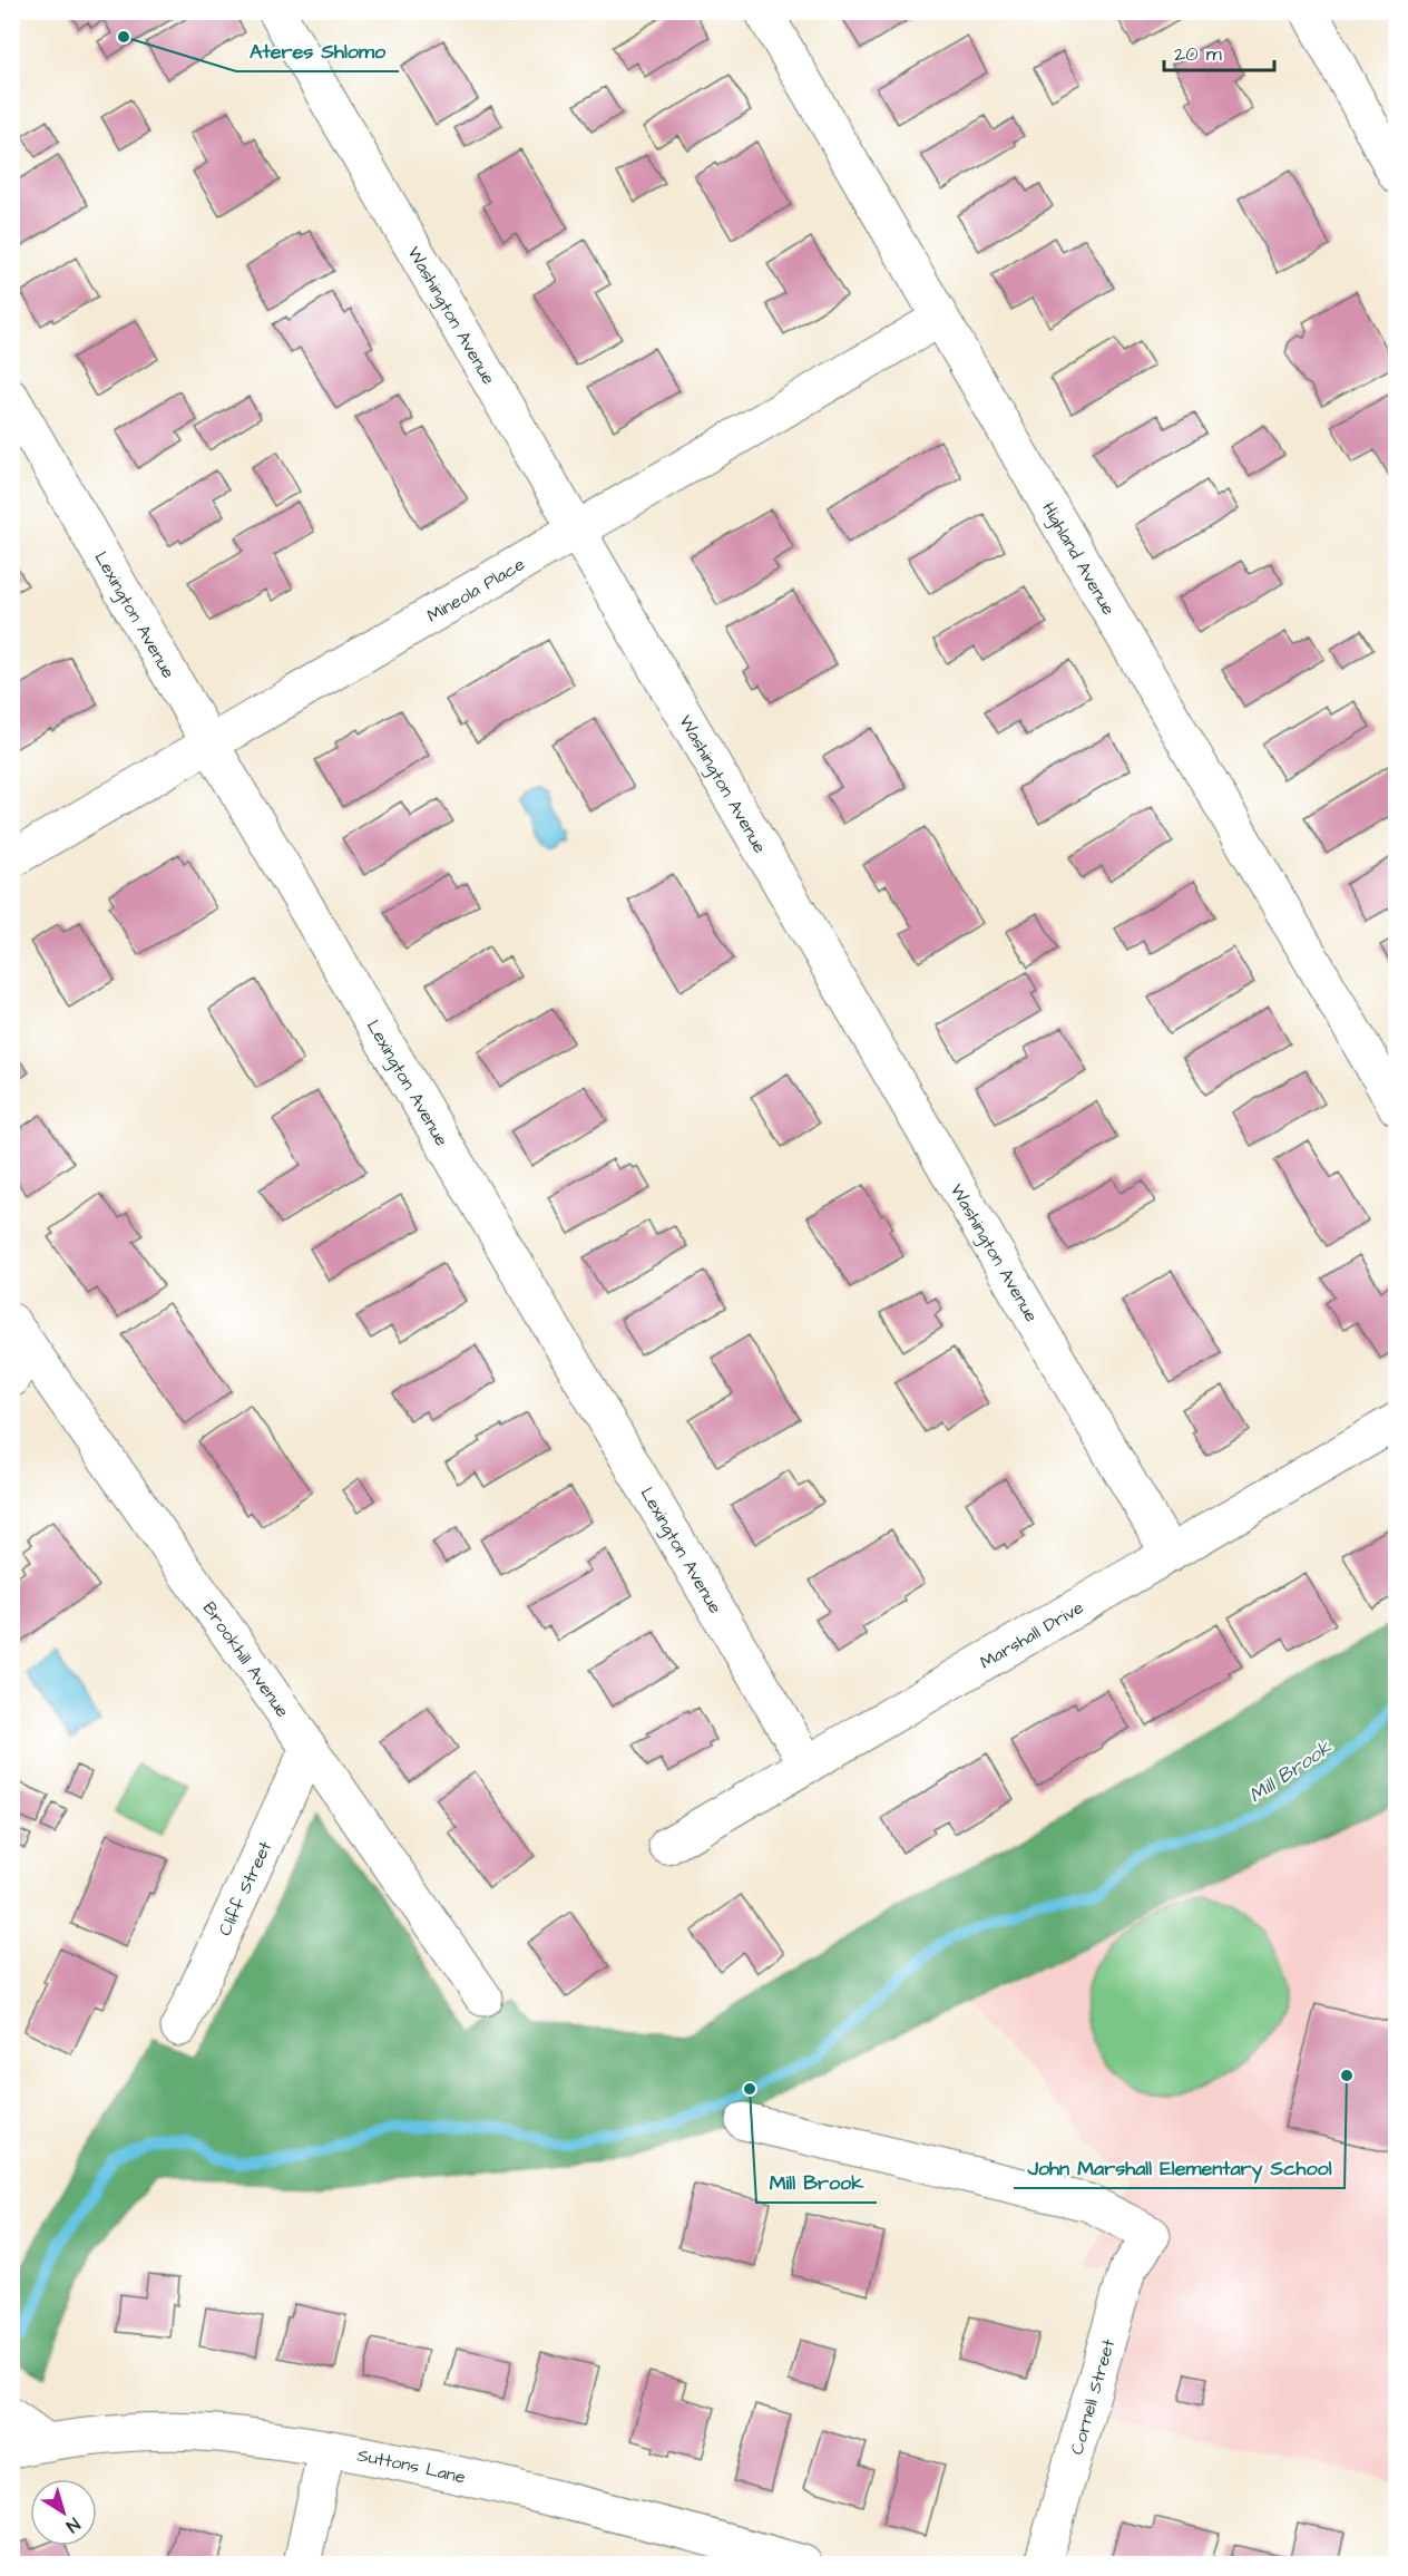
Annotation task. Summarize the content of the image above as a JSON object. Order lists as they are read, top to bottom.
{
  "streets": {
    "street": [
      "Washington Avenue",
      "Highland Avenue",
      "Mineola Place",
      "Lexington Avenue",
      "Marshall Drive",
      "Brookhill Avenue",
      "Cliff Street",
      "Cornell Street",
      "Suttons Lane"
    ]
  },
  "crossings": [
    ["Washington Avenue", "Mineola Place"],
    ["Washington Avenue", "Marshall Drive"],
    ["Highland Avenue", "Mineola Place"],
    ["Mineola Place", "Lexington Avenue"],
    ["Lexington Avenue", "Marshall Drive"],
    ["Brookhill Avenue", "Cliff Street"]
  ],
  "water": ["Mill Brook"],
  "places": ["Ateres Shlomo", "John Marshall Elementary School", "Mill Brook"],
  "scale_bar": "20 m",
  "north": "bottom right"
}
